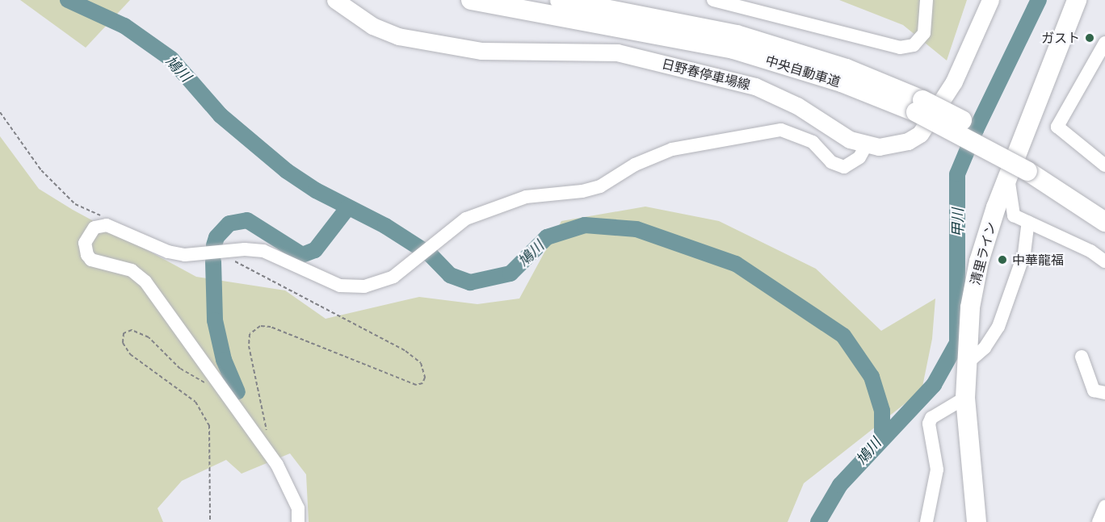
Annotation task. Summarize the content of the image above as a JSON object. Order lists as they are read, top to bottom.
{
  "streets": {
    "highway": ["中央自動車道", "清里ライン"],
    "main road": ["日野春停車場線"]
  },
  "water": ["鳩川", "甲川"],
  "places": ["ガスト", "中華龍福"]
}
